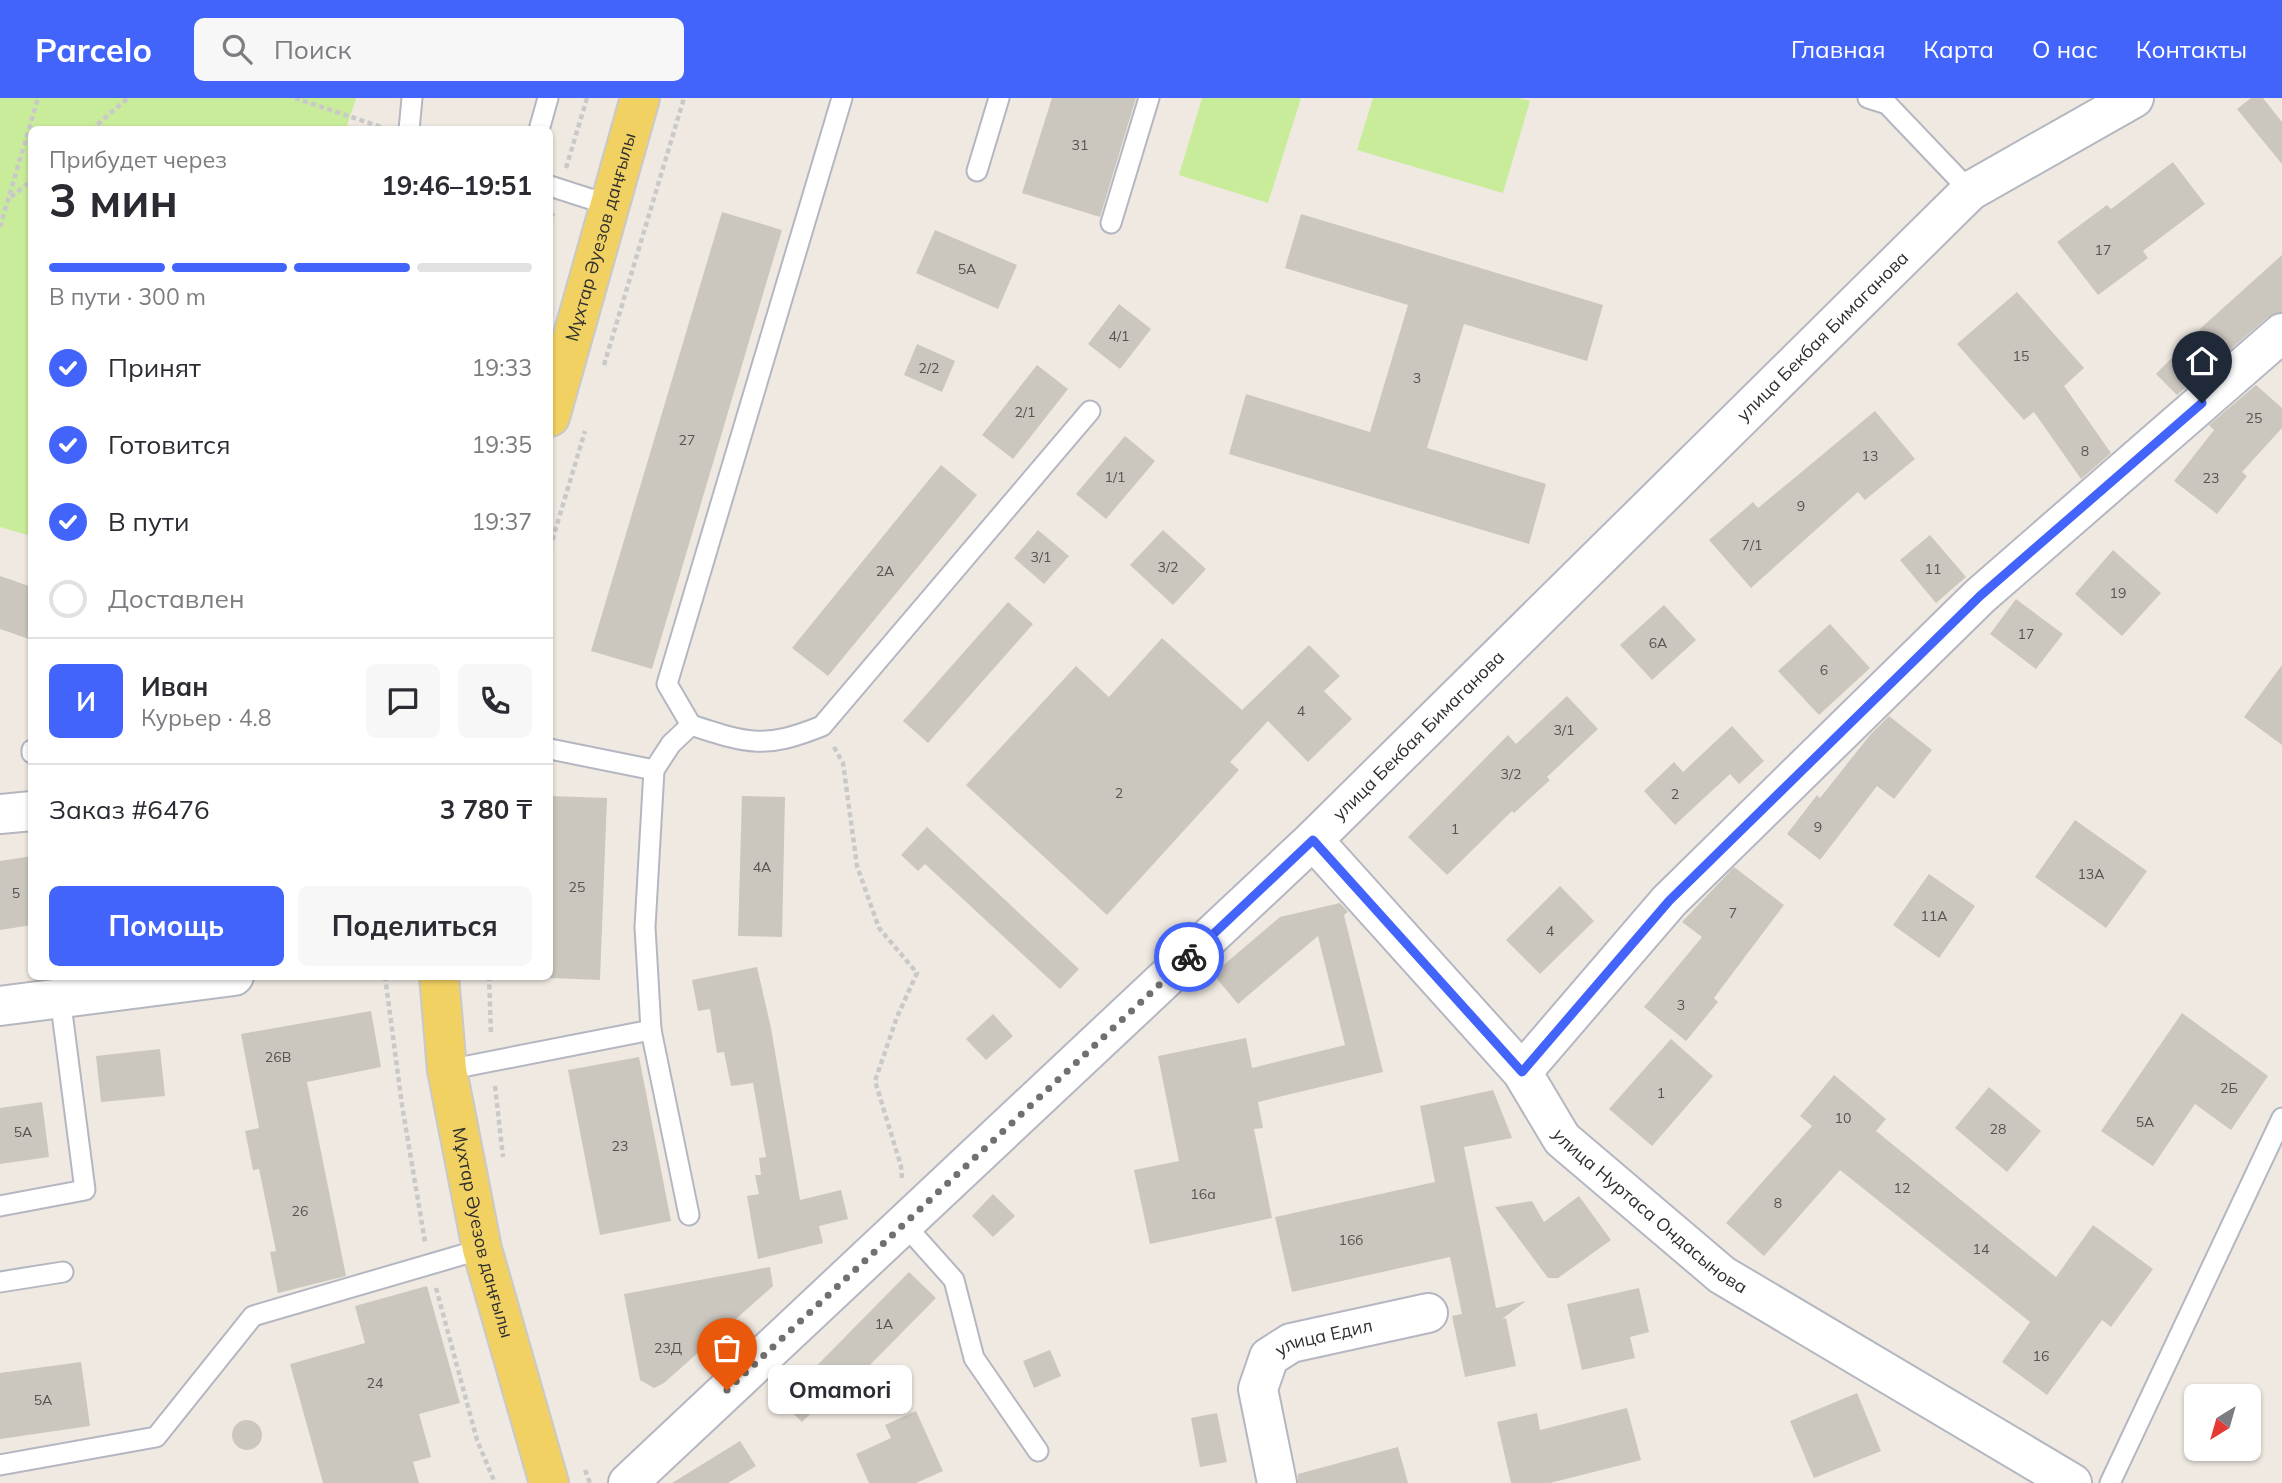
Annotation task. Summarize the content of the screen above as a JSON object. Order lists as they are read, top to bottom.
{
  "streets": {
    "main road": ["Мұхтар Әуезов даңғылы"],
    "street": ["улица Бекбая Бимаганова", "улица Нуртаса Ондасынова", "улица Едил"]
  },
  "crossings": [
    ["улица Бекбая Бимаганова", "улица Нуртаса Ондасынова"]
  ],
  "places": ["Omamori"],
  "house_numbers": [
    "31",
    "17",
    "5А",
    "4/1",
    "15",
    "2/2",
    "3",
    "2/1",
    "25",
    "27",
    "8",
    "13",
    "1/1",
    "23",
    "9",
    "7/1",
    "3/1",
    "3/2",
    "11",
    "2А",
    "19",
    "17",
    "6А",
    "6",
    "4",
    "3/1",
    "3/2",
    "2",
    "2",
    "9",
    "1",
    "4А",
    "13А",
    "25",
    "5",
    "7",
    "11А",
    "4",
    "3",
    "26В",
    "2Б",
    "1",
    "10",
    "5А",
    "28",
    "5А",
    "23",
    "12",
    "16а",
    "8",
    "26",
    "16б",
    "14",
    "1А",
    "23Д",
    "16",
    "24",
    "5А"
  ],
  "north": "bottom left",
  "page": {
    "header": "Parcelo",
    "search": "Поиск",
    "nav": [
      "Главная",
      "Карта",
      "О нас",
      "Контакты"
    ],
    "heading": ["3 мин", "Прибудет через", "19:46–19:51"],
    "panel": [
      "Иван",
      "Курьер · 4.8",
      "Заказ #6476",
      "3 780 ₸"
    ],
    "bar": "В пути · 300 m",
    "list": [
      ["Принят", "19:33"],
      ["Готовится", "19:35"],
      ["В пути", "19:37"],
      "Доставлен"
    ],
    "round": "И",
    "buttons": ["Помощь", "Поделиться"],
    "bubble": "Omamori"
  }
}
